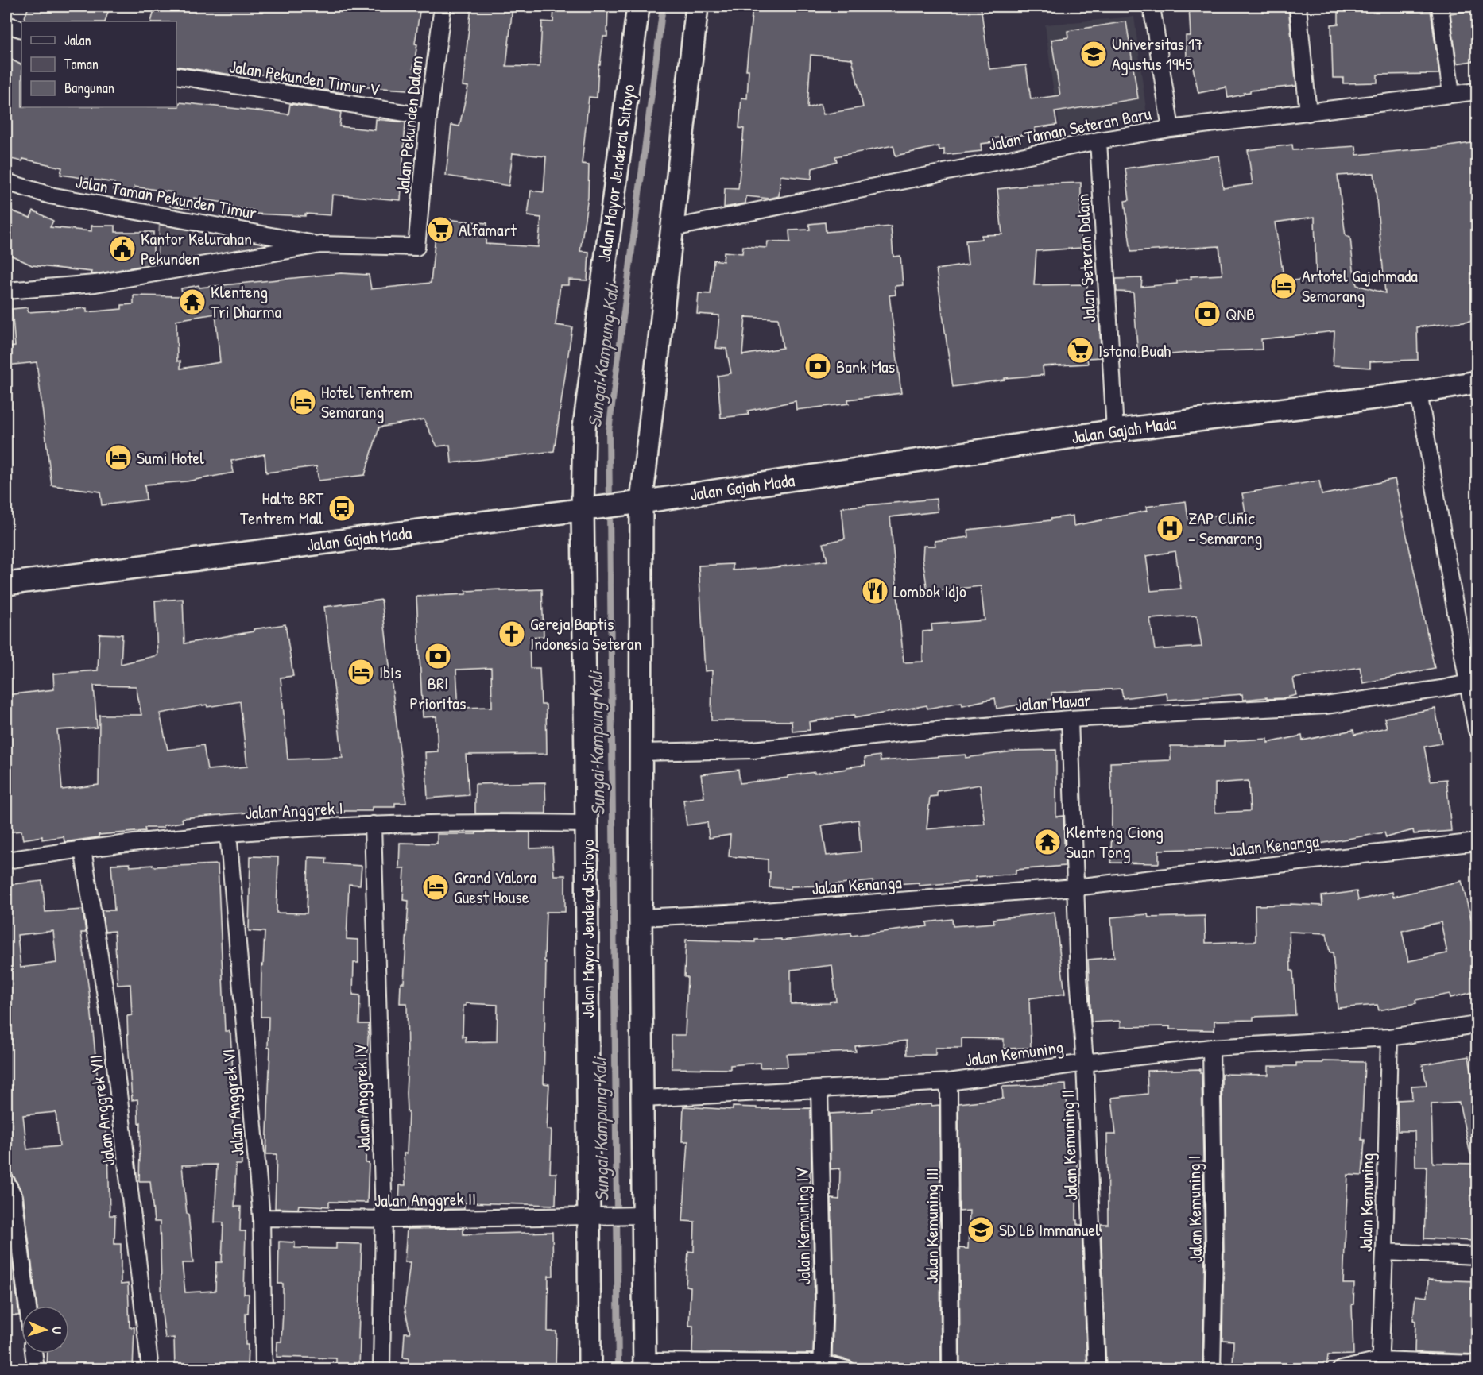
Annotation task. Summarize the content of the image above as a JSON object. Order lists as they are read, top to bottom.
{
  "streets": {
    "main road": ["Jalan Mayor Jenderal Sutoyo", "Jalan Gajah Mada"],
    "street": [
      "Jalan Pekunden Timur V",
      "Jalan Pekunden Dalam",
      "Jalan Taman Seteran Baru",
      "Jalan Taman Pekunden Timur",
      "Jalan Seteran Dalam",
      "Jalan Mawar",
      "Jalan Anggrek I",
      "Jalan Kenanga",
      "Jalan Kemuning",
      "Jalan Anggrek IV",
      "Jalan Anggrek VI",
      "Jalan Anggrek VII",
      "Jalan Kemuning II",
      "Jalan Anggrek II",
      "Jalan Kemuning I",
      "Jalan Kemuning III",
      "Jalan Kemuning IV"
    ]
  },
  "crossings": [
    ["Jalan Pekunden Timur V", "Jalan Pekunden Dalam"],
    ["Jalan Pekunden Dalam", "Jalan Taman Pekunden Timur"],
    ["Jalan Taman Seteran Baru", "Jalan Seteran Dalam"],
    ["Jalan Mayor Jenderal Sutoyo", "Jalan Gajah Mada"],
    ["Jalan Mayor Jenderal Sutoyo", "Jalan Anggrek I"],
    ["Jalan Mayor Jenderal Sutoyo", "Jalan Anggrek II"],
    ["Jalan Seteran Dalam", "Jalan Gajah Mada"],
    ["Jalan Anggrek I", "Jalan Anggrek IV"],
    ["Jalan Anggrek I", "Jalan Anggrek VI"],
    ["Jalan Anggrek I", "Jalan Anggrek VII"],
    ["Jalan Kemuning", "Jalan Kemuning II"],
    ["Jalan Kemuning", "Jalan Kemuning I"],
    ["Jalan Kemuning", "Jalan Kemuning III"],
    ["Jalan Kemuning", "Jalan Kemuning IV"],
    ["Jalan Anggrek IV", "Jalan Anggrek II"],
    ["Jalan Anggrek VI", "Jalan Anggrek II"]
  ],
  "water": ["Sungai Kampung Kali"],
  "places": {
    "school or university": ["Universitas 17 Agustus 1945", "SD LB Immanuel"],
    "supermarket": ["Alfamart", "Istana Buah"],
    "public building": ["Kantor Kelurahan Pekunden"],
    "hotel": [
      "Artotel Gajahmada Semarang",
      "Hotel Tentrem Semarang",
      "Sumi Hotel",
      "Ibis",
      "Grand Valora Guest House"
    ],
    "temple": ["Klenteng Tri Dharma", "Klenteng Ciong Suan Tong"],
    "bank": ["QNB", "Bank Mas", "BRI Prioritas"],
    "bus stop": ["Halte BRT Tentrem Mall"],
    "hospital": ["ZAP Clinic - Semarang"],
    "restaurant": ["Lombok Idjo"],
    "church": ["Gereja Baptis Indonesia Seteran"]
  },
  "legend": ["Jalan", "Taman", "Bangunan"],
  "north": "right"
}
